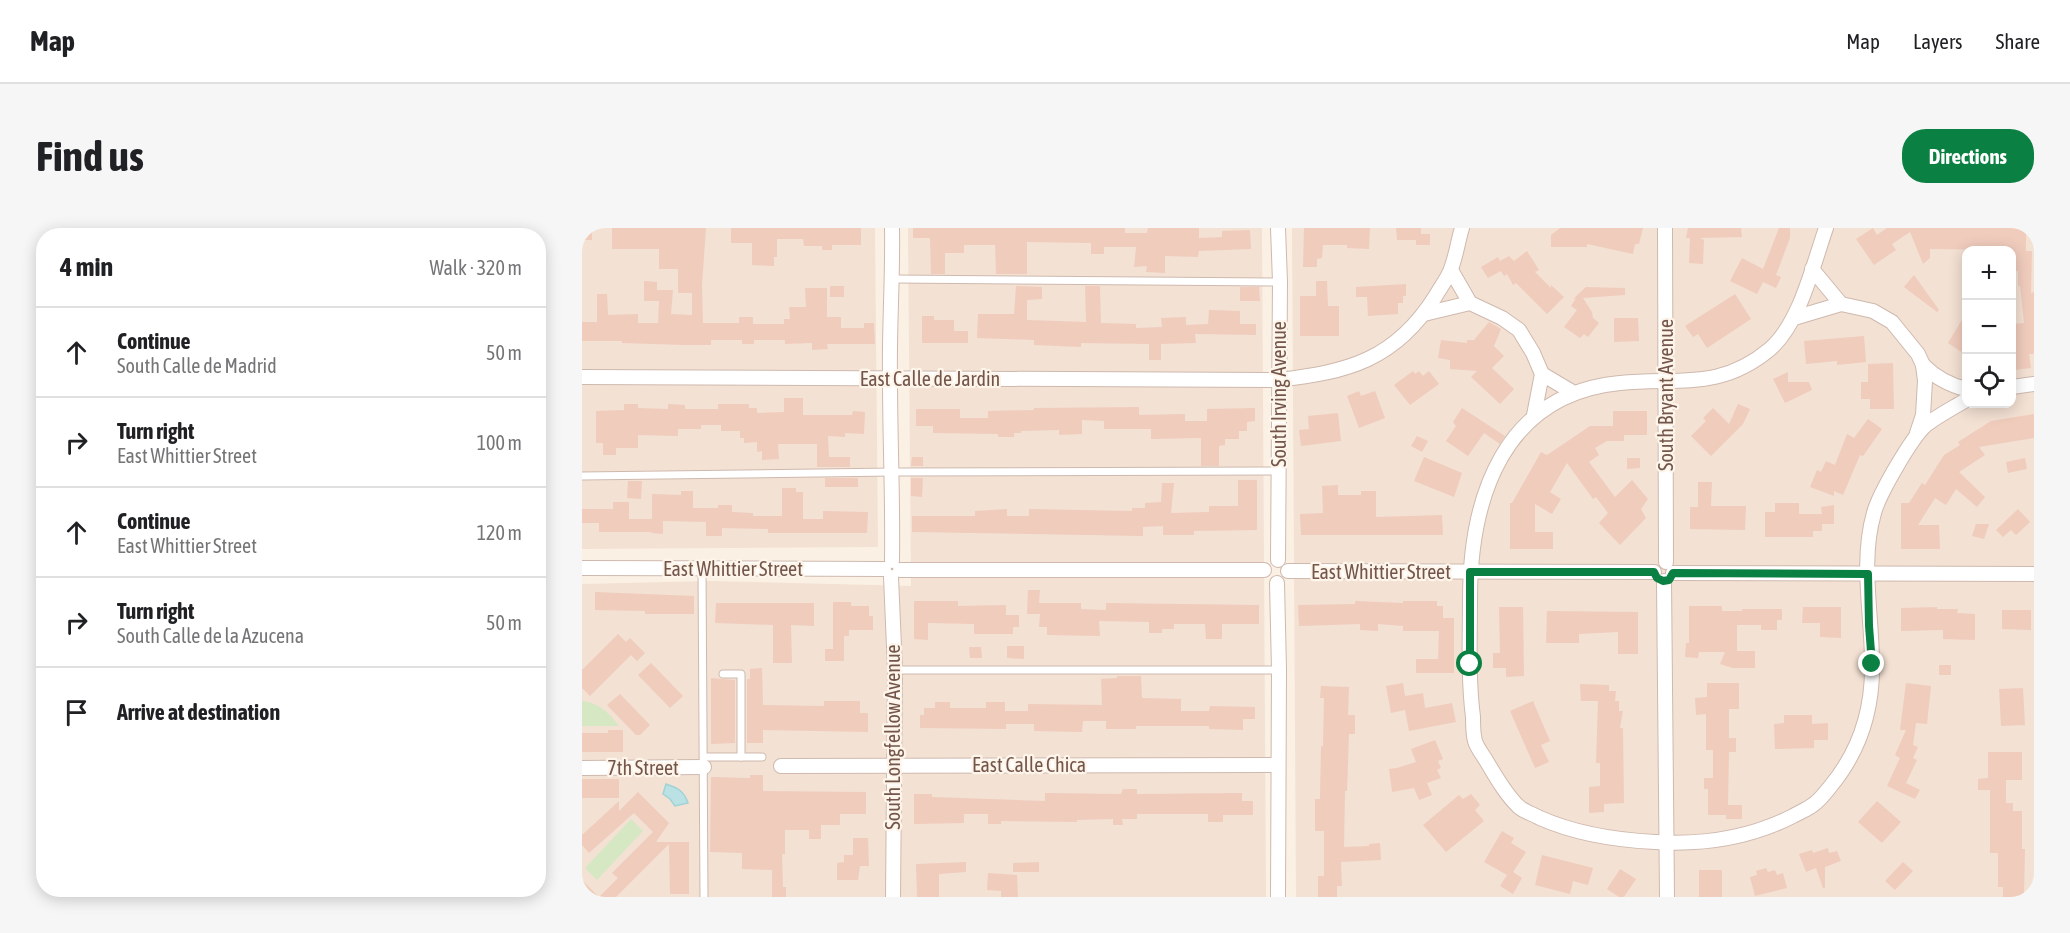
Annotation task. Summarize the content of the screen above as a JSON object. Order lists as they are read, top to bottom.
{
  "streets": {
    "street": [
      "East Calle de Jardin",
      "South Irving Avenue",
      "South Bryant Avenue",
      "East Whittier Street",
      "South Longfellow Avenue",
      "East Calle Chica",
      "7th Street"
    ]
  },
  "crossings": [
    ["East Calle de Jardin", "South Irving Avenue"],
    ["East Calle de Jardin", "South Longfellow Avenue"],
    ["South Irving Avenue", "East Whittier Street"],
    ["South Bryant Avenue", "East Whittier Street"],
    ["East Whittier Street", "South Longfellow Avenue"],
    ["South Longfellow Avenue", "East Calle Chica"]
  ],
  "page": {
    "header": "Map",
    "nav": ["Map", "Layers", "Share"],
    "buttons": "Directions",
    "title": "Find us",
    "heading": ["4 min", "Walk · 320 m"],
    "map_buttons": ["+", "−"],
    "list": [
      ["Continue", "South Calle de Madrid", "50 m"],
      ["Turn right", "East Whittier Street", "100 m"],
      ["Continue", "East Whittier Street", "120 m"],
      ["Turn right", "South Calle de la Azucena", "50 m"],
      "Arrive at destination"
    ]
  }
}
